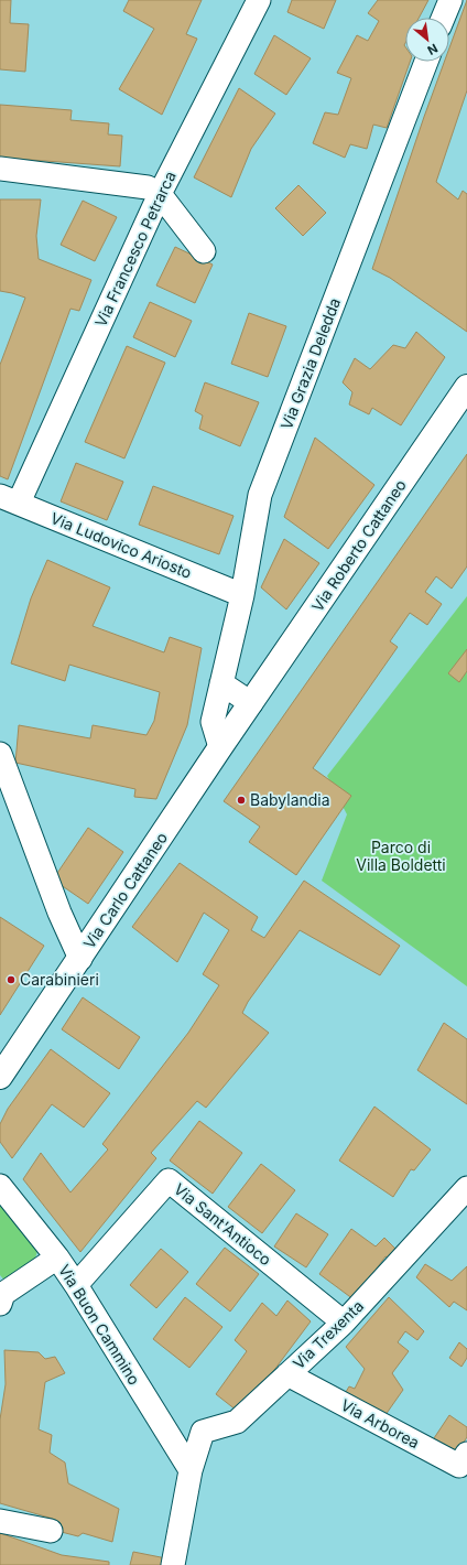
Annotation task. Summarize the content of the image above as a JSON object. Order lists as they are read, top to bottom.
{
  "streets": {
    "main road": ["Via Roberto Cattaneo", "Via Carlo Cattaneo"],
    "street": [
      "Via Francesco Petrarca",
      "Via Grazia Deledda",
      "Via Ludovico Ariosto",
      "Via Sant'Antioco",
      "Via Buon Cammino",
      "Via Trexenta",
      "Via Arborea"
    ]
  },
  "crossings": [
    ["Via Francesco Petrarca", "Via Ludovico Ariosto"],
    ["Via Grazia Deledda", "Via Ludovico Ariosto"],
    ["Via Grazia Deledda", "Via Carlo Cattaneo"],
    ["Via Roberto Cattaneo", "Via Carlo Cattaneo"],
    ["Via Sant'Antioco", "Via Buon Cammino"],
    ["Via Sant'Antioco", "Via Trexenta"],
    ["Via Buon Cammino", "Via Trexenta"],
    ["Via Trexenta", "Via Arborea"]
  ],
  "parks": ["Parco di Villa Boldetti"],
  "places": ["Babylandia", "Carabinieri"],
  "north": "bottom right"
}
